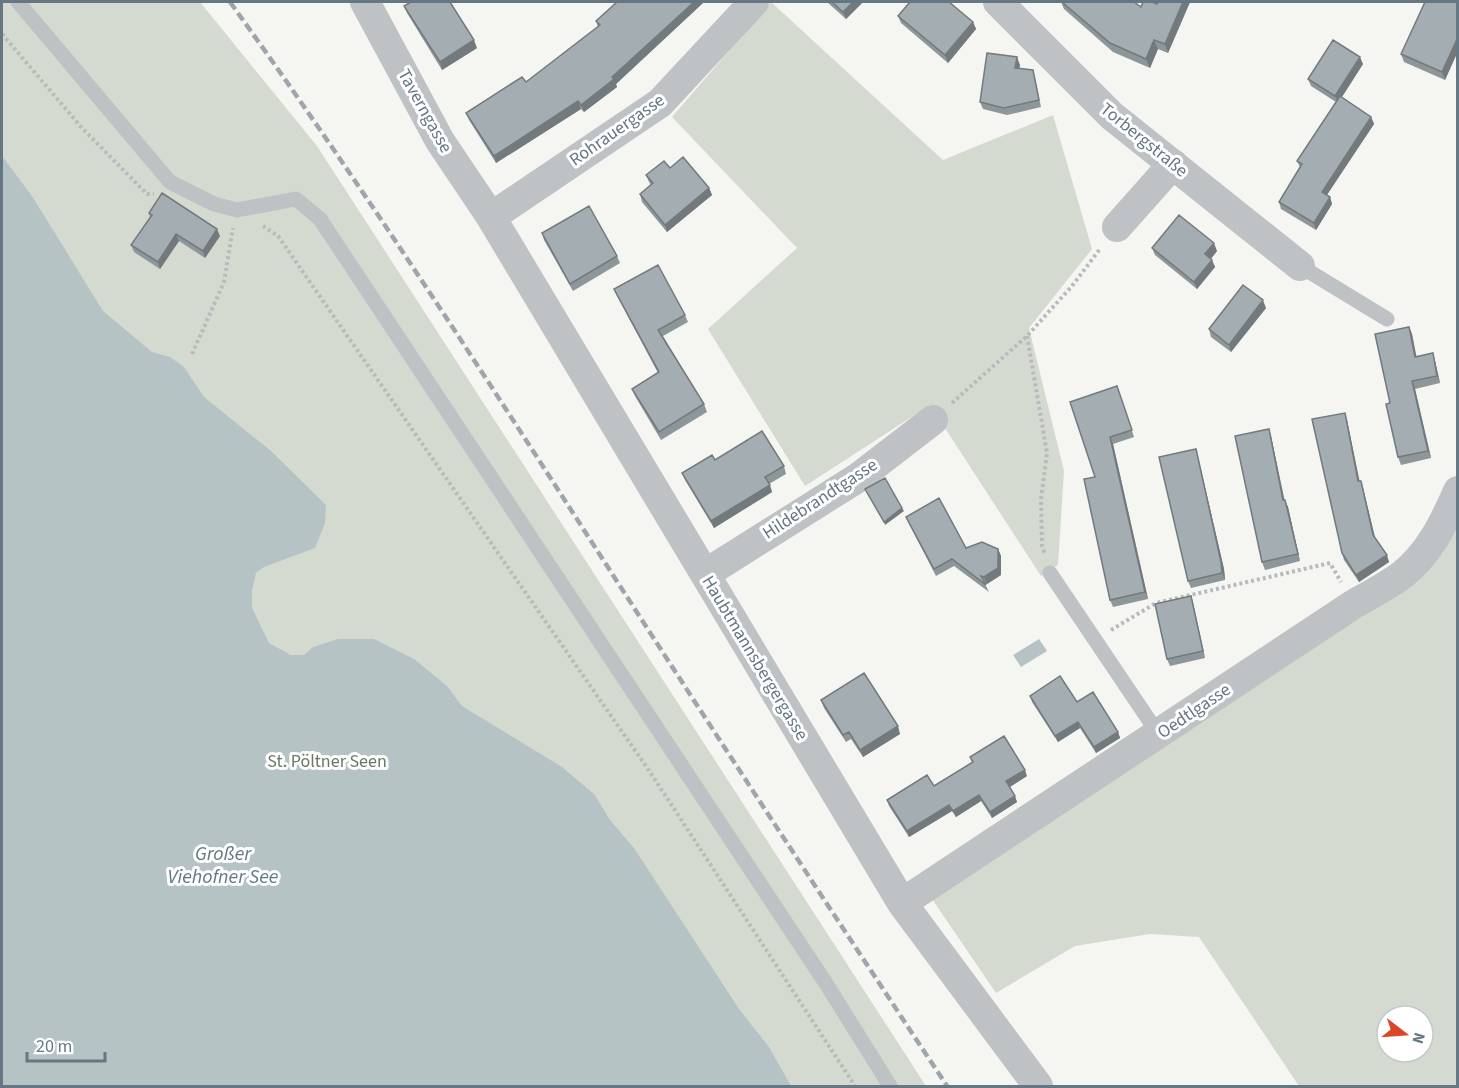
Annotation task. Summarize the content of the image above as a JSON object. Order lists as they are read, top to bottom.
{
  "streets": {
    "street": [
      "Taverngasse",
      "Rohrauergasse",
      "Torbergstraße",
      "Hildebrandtgasse",
      "Haubtmannsbergergasse",
      "Oedtlgasse"
    ]
  },
  "crossings": [
    ["Taverngasse", "Rohrauergasse"],
    ["Taverngasse", "Haubtmannsbergergasse"],
    ["Rohrauergasse", "Haubtmannsbergergasse"],
    ["Hildebrandtgasse", "Haubtmannsbergergasse"],
    ["Haubtmannsbergergasse", "Oedtlgasse"]
  ],
  "water": ["Großer Viehofner See"],
  "parks": ["St. Pöltner Seen"],
  "scale_bar": "20 m",
  "north": "right"
}
